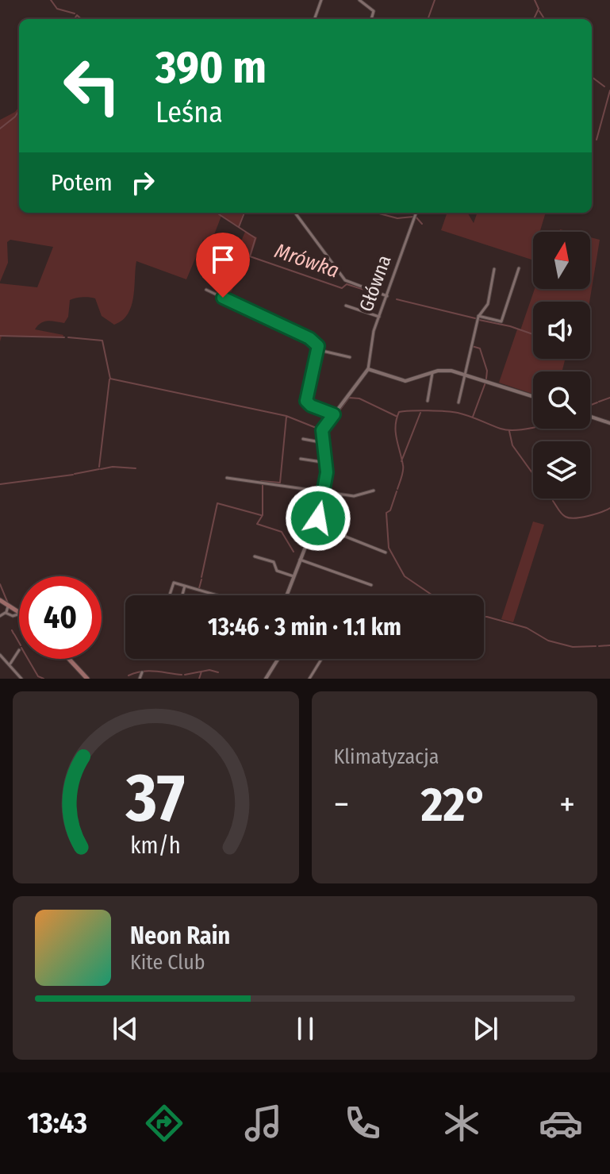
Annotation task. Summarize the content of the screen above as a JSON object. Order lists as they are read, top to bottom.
{
  "streets": {
    "street": ["Główna"]
  },
  "water": ["Mrówka"],
  "north": "top",
  "page": {
    "turn": ["390 m", "Leśna"],
    "then": "Potem",
    "limit": "40",
    "trip": "13:46 · 3 min · 1.1 km",
    "tile": "Klimatyzacja",
    "heat": ["−", "22°", "+"],
    "song": ["Neon Rain", "Kite Club"],
    "tabs": "13:43",
    "gauge": ["37", "km/h"]
  }
}
